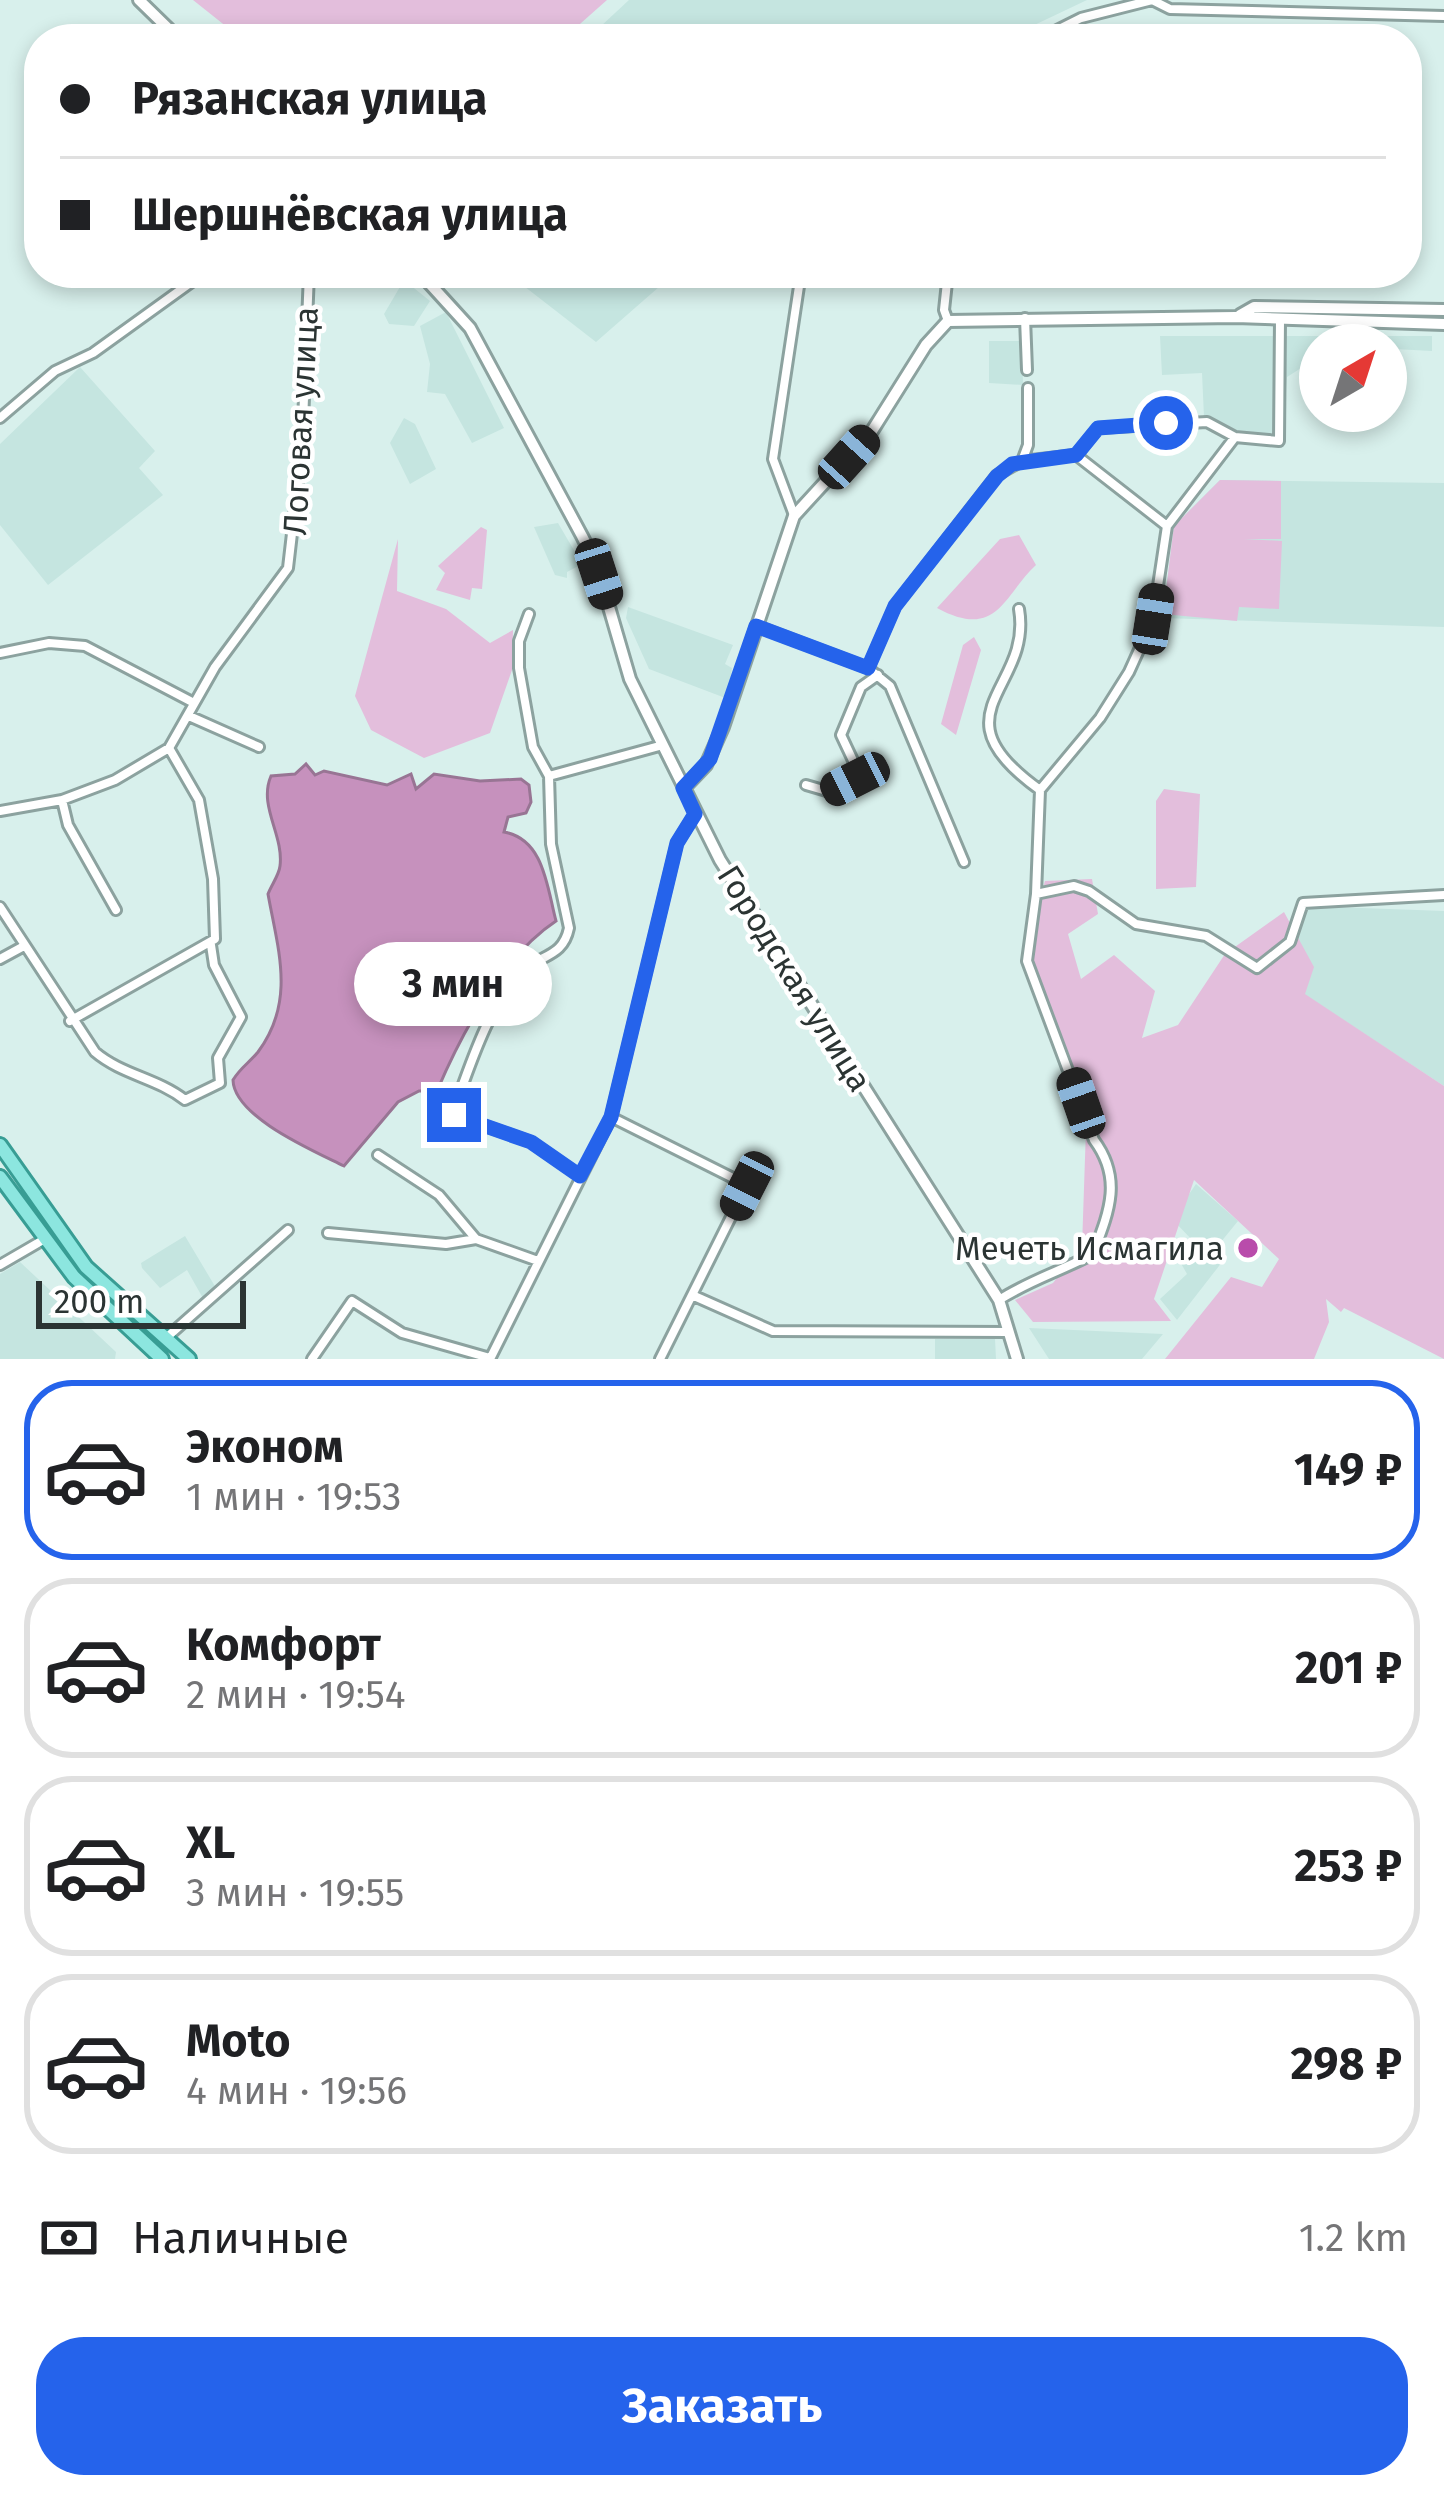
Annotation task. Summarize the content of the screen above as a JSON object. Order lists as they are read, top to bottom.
{
  "streets": {
    "street": ["Логовая улица", "Городская улица"]
  },
  "places": ["Мечеть Исмагила"],
  "scale_bar": "200 m",
  "north": "top right",
  "page": {
    "banner": ["Рязанская улица", "Шершнёвская улица"],
    "bubble": "3 мин",
    "scale": "200 m",
    "list": [
      {
        "name": "Эконом",
        "note": "1 мин · 19:53",
        "value": "149 ₽"
      },
      {
        "name": "Комфорт",
        "note": "2 мин · 19:54",
        "value": "201 ₽"
      },
      {
        "name": "XL",
        "note": "3 мин · 19:55",
        "value": "253 ₽"
      },
      {
        "name": "Moto",
        "note": "4 мин · 19:56",
        "value": "298 ₽"
      }
    ],
    "pay": ["Наличные", "1.2 km"],
    "buttons": "Заказать"
  }
}
